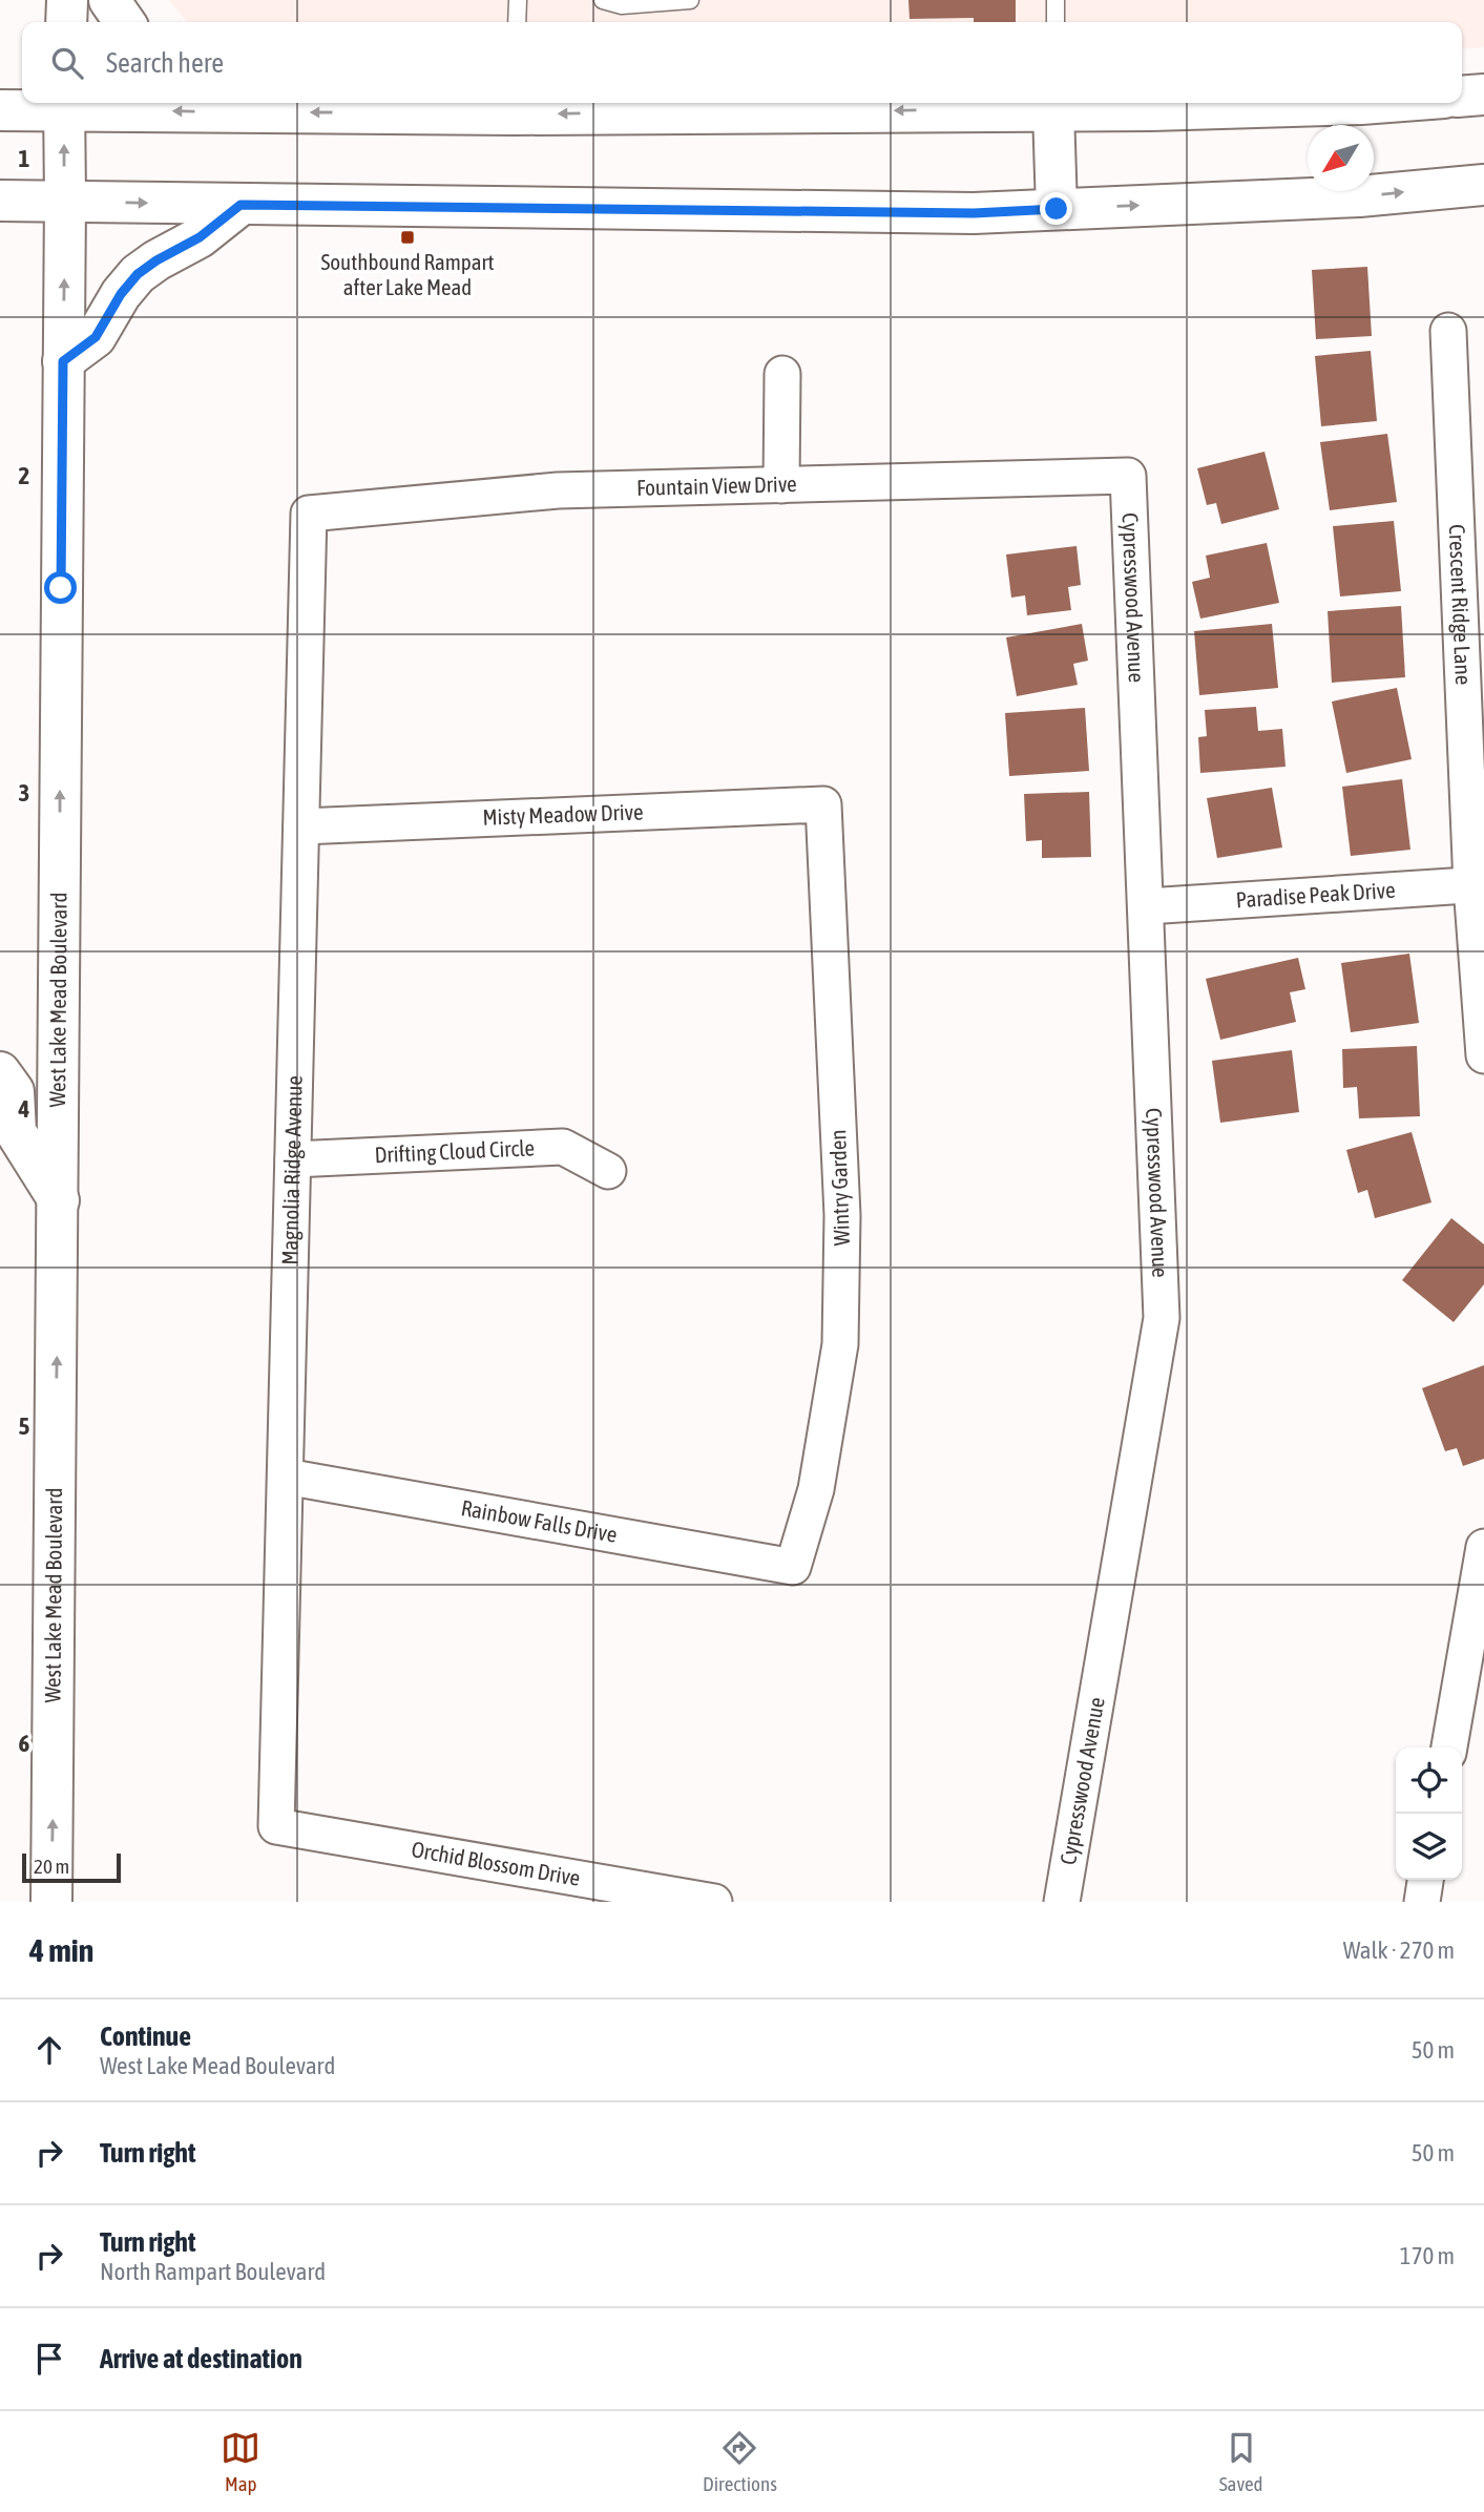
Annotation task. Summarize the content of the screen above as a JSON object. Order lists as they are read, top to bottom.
{
  "streets": {
    "main road": ["West Lake Mead Boulevard"],
    "street": [
      "Fountain View Drive",
      "Cypresswood Avenue",
      "Crescent Ridge Lane",
      "Misty Meadow Drive",
      "Paradise Peak Drive",
      "Drifting Cloud Circle",
      "Magnolia Ridge Avenue",
      "Wintry Garden",
      "Rainbow Falls Drive",
      "Orchid Blossom Drive"
    ]
  },
  "crossings": [
    ["Fountain View Drive", "Cypresswood Avenue"],
    ["Fountain View Drive", "Magnolia Ridge Avenue"],
    ["Cypresswood Avenue", "Paradise Peak Drive"],
    ["Crescent Ridge Lane", "Paradise Peak Drive"],
    ["Misty Meadow Drive", "Magnolia Ridge Avenue"],
    ["Misty Meadow Drive", "Wintry Garden"],
    ["Drifting Cloud Circle", "Magnolia Ridge Avenue"],
    ["Magnolia Ridge Avenue", "Rainbow Falls Drive"],
    ["Magnolia Ridge Avenue", "Orchid Blossom Drive"],
    ["Wintry Garden", "Rainbow Falls Drive"]
  ],
  "one_way": ["West Lake Mead Boulevard"],
  "places": {
    "transit": ["Southbound Rampart after Lake Mead"]
  },
  "scale_bar": "20 m",
  "north": "bottom left",
  "page": {
    "search": "Search here",
    "scale": "20 m",
    "heading": ["4 min", "Walk · 270 m"],
    "list": [
      ["Continue", "West Lake Mead Boulevard", "50 m"],
      ["Turn right", "50 m"],
      ["Turn right", "North Rampart Boulevard", "170 m"],
      "Arrive at destination"
    ],
    "nav": ["Map", "Directions", "Saved"]
  },
  "grid": {
    "rows": [
      "1",
      "2",
      "3",
      "4",
      "5",
      "6"
    ]
  }
}
